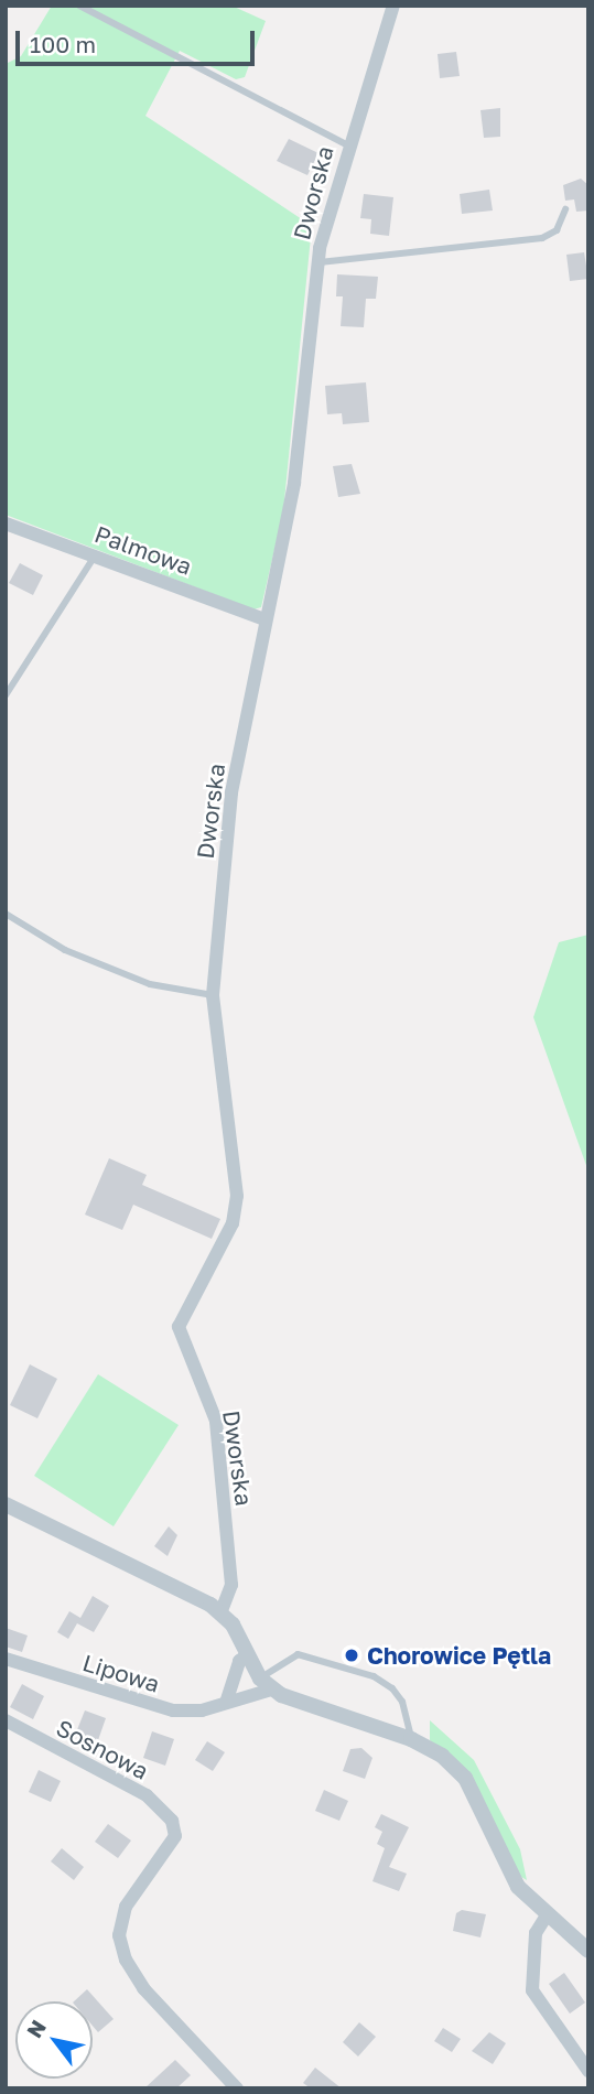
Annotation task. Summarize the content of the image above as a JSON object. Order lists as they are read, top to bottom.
{
  "streets": {
    "street": [
      "Dworska",
      "Palmowa",
      "Lipowa",
      "Sosnowa"
    ]
  },
  "crossings": [
    ["Dworska", "Palmowa"]
  ],
  "places": ["Chorowice Pętla"],
  "scale_bar": "100 m",
  "north": "top left"
}
